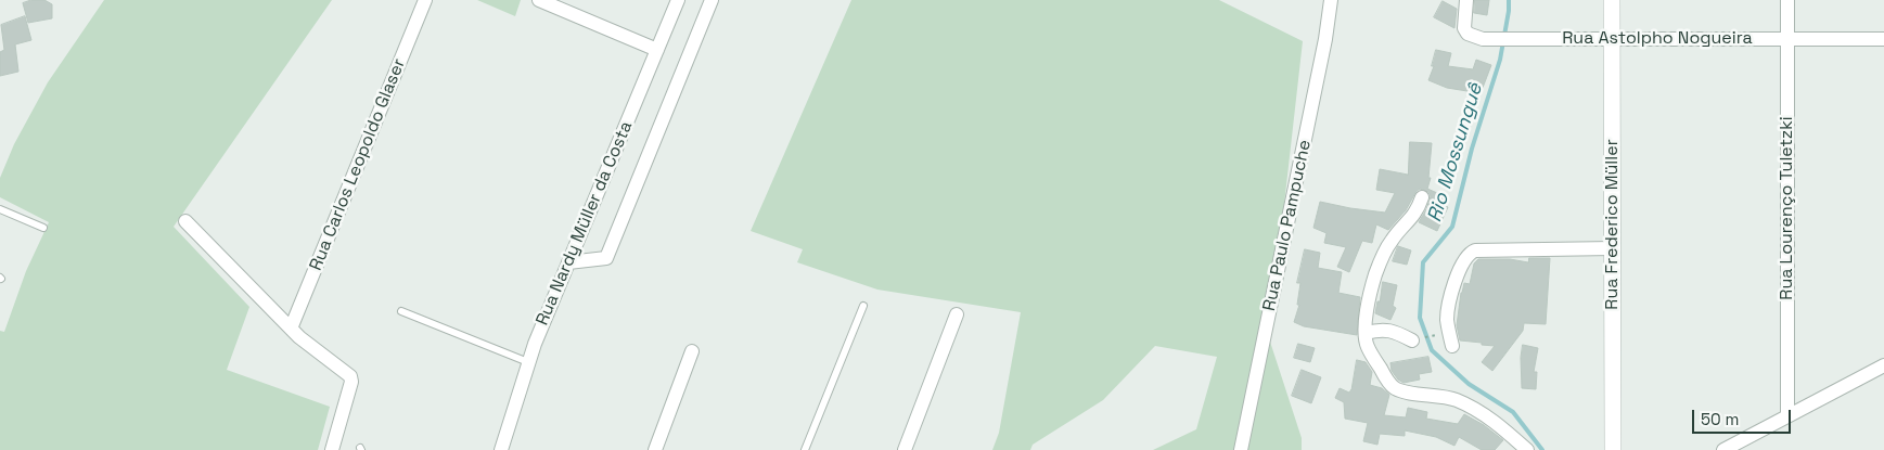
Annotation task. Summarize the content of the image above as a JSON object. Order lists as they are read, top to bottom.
{
  "streets": {
    "street": [
      "Rua Astolpho Nogueira",
      "Rua Carlos Leopoldo Glaser",
      "Rua Lourenço Tuletzki",
      "Rua Nardy Müller da Costa",
      "Rua Frederico Müller",
      "Rua Paulo Pampuche"
    ]
  },
  "crossings": [
    ["Rua Astolpho Nogueira", "Rua Lourenço Tuletzki"],
    ["Rua Astolpho Nogueira", "Rua Frederico Müller"]
  ],
  "water": ["Rio Mossunguê"],
  "scale_bar": "50 m"
}
